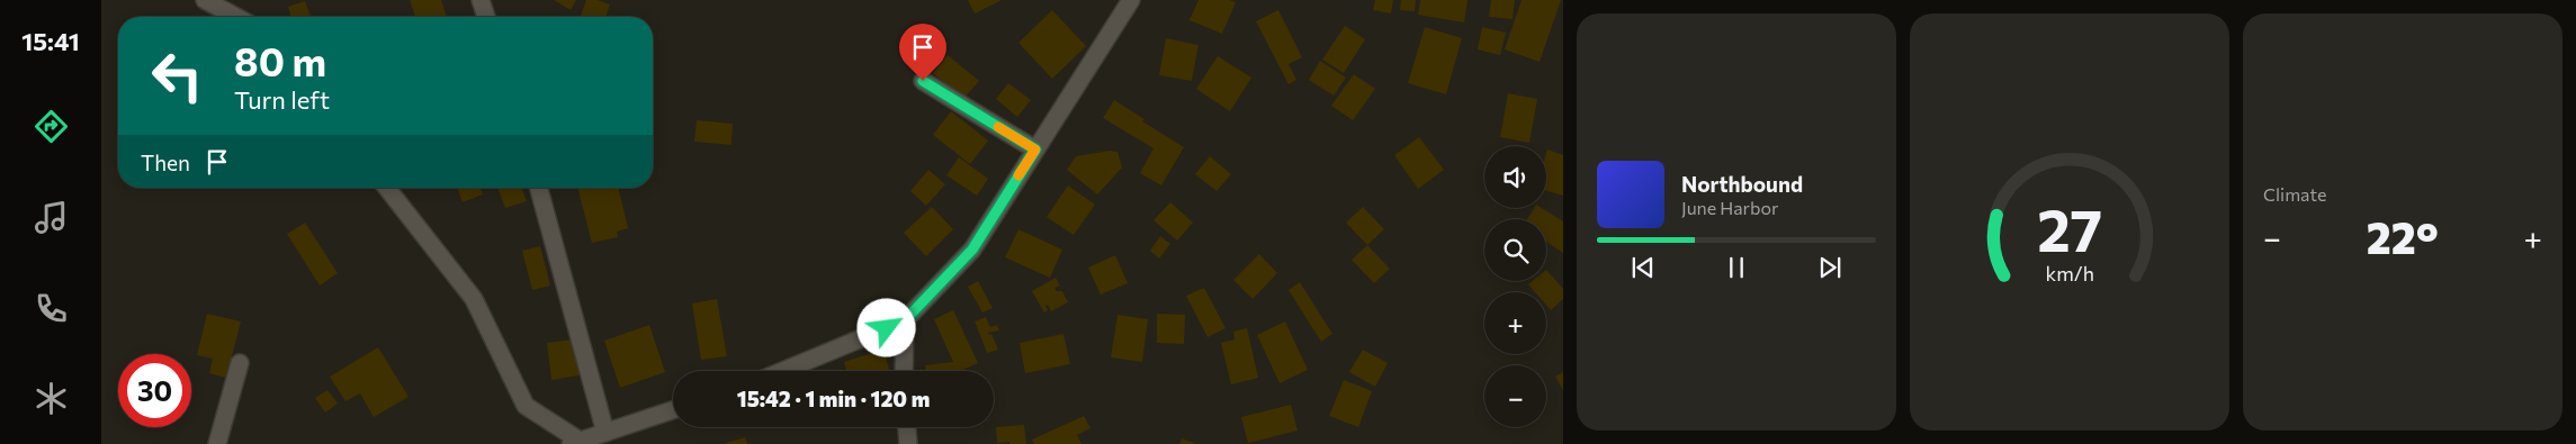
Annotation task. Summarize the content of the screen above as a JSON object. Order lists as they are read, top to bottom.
{
  "page": {
    "tabs": "15:41",
    "tile": "Climate",
    "turn": ["80 m", "Turn left"],
    "then": "Then",
    "map_buttons": ["+", "−"],
    "song": ["Northbound", "June Harbor"],
    "heat": ["−", "22°", "+"],
    "limit": "30",
    "trip": "15:42 · 1 min · 120 m",
    "gauge": ["27", "km/h"]
  }
}
